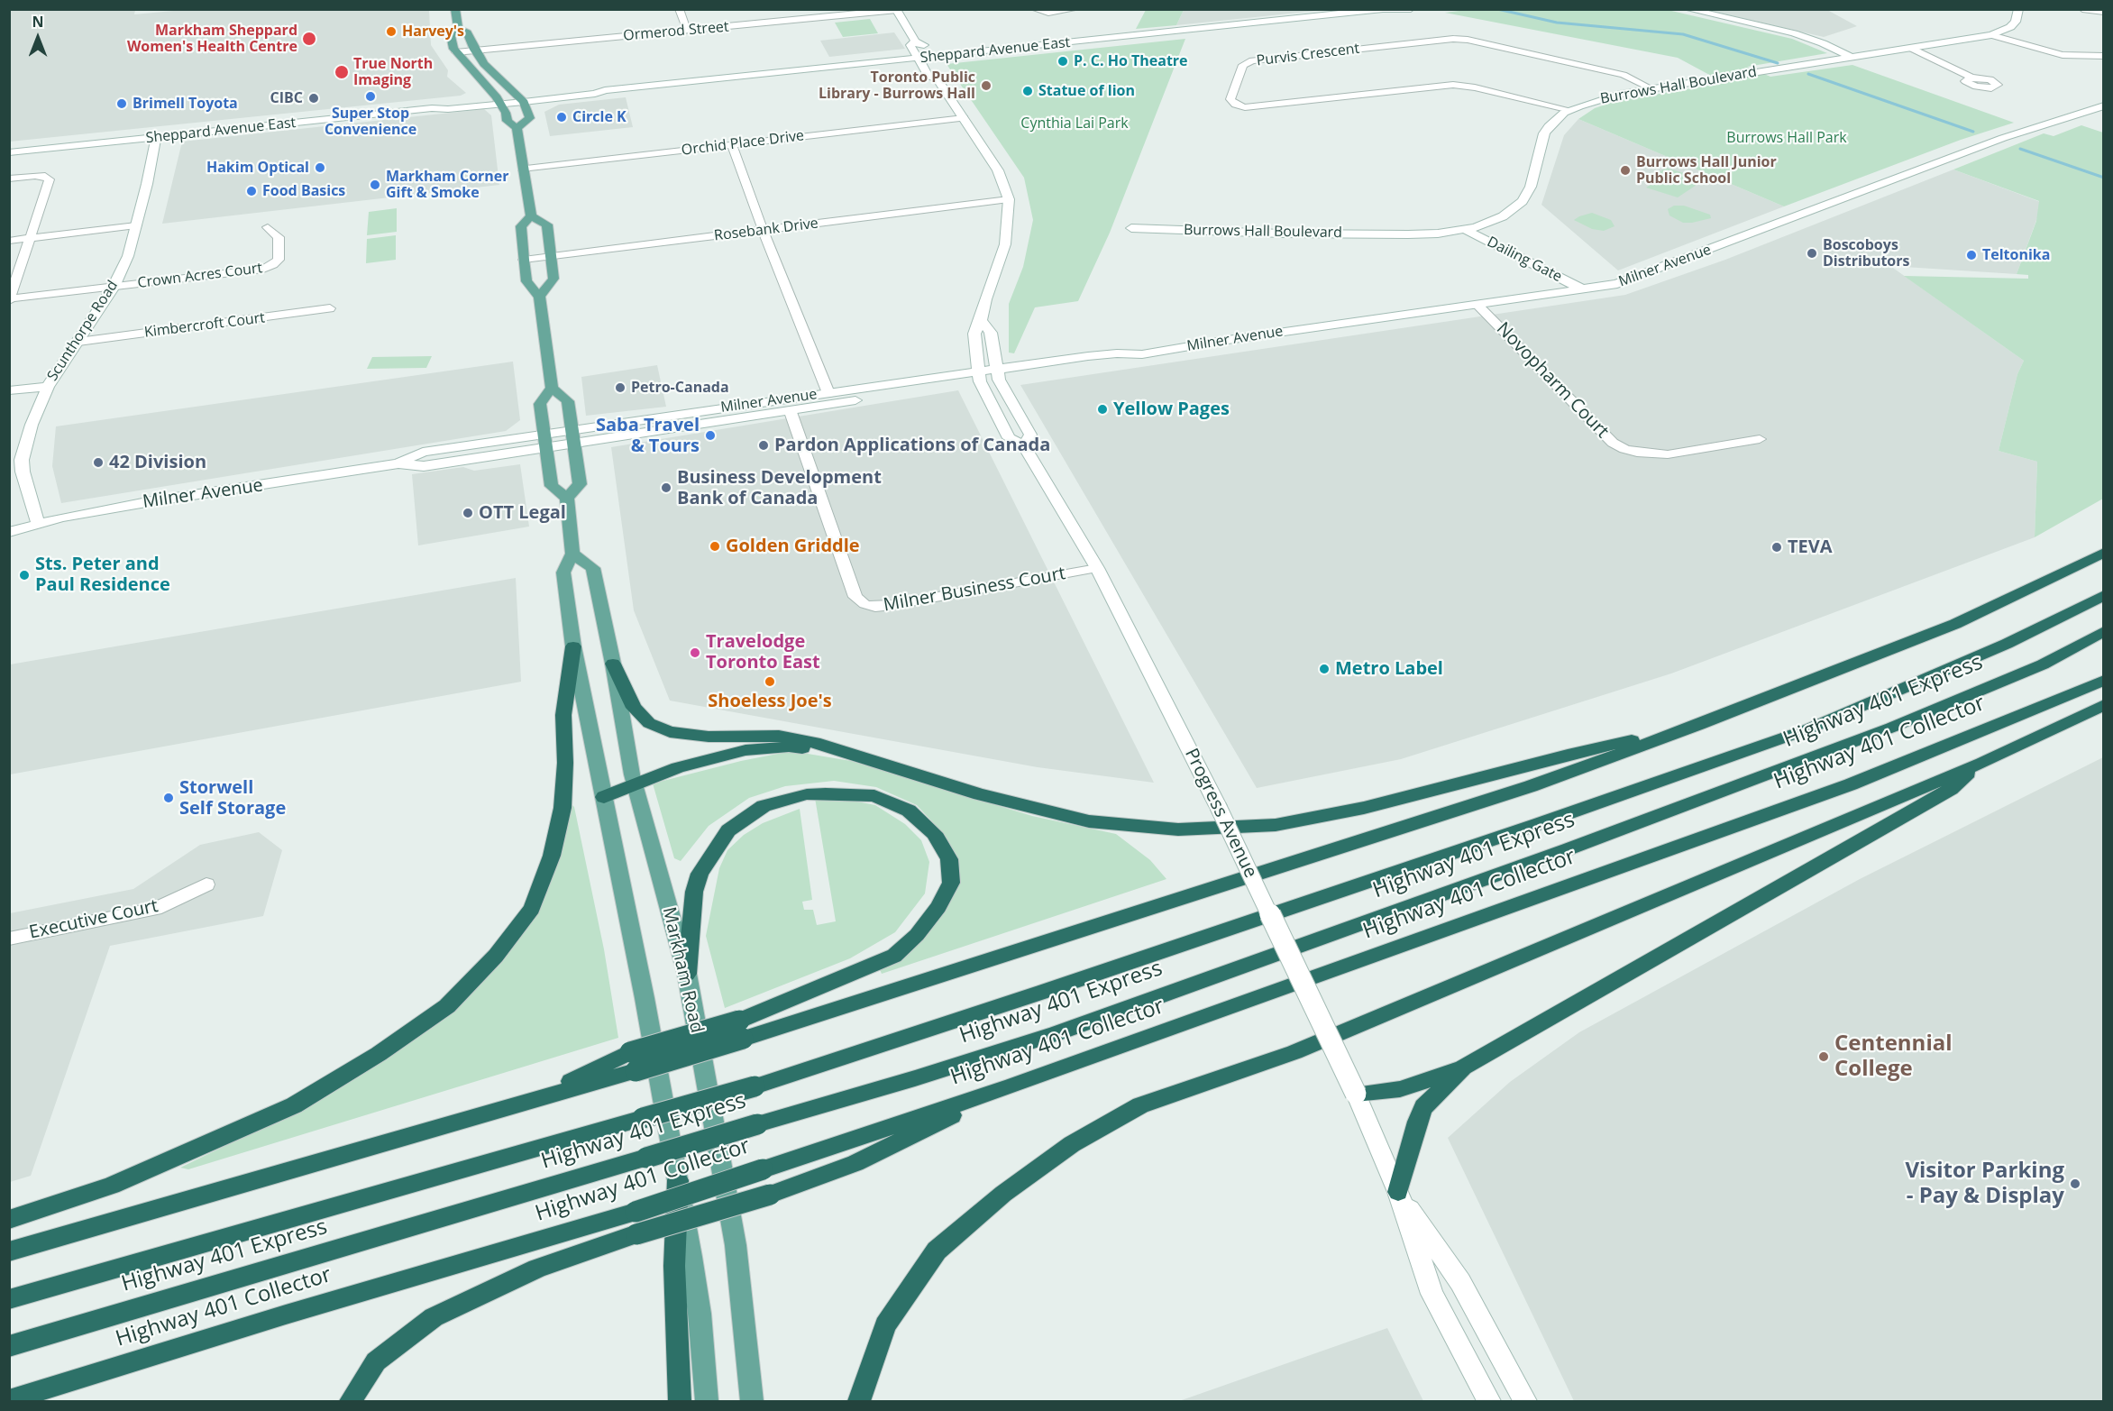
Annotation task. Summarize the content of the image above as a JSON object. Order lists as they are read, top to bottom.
{
  "streets": {
    "highway": ["Highway 401 Express", "Highway 401 Collector"],
    "main road": [
      "Sheppard Avenue East",
      "Burrows Hall Boulevard",
      "Dailing Gate",
      "Milner Avenue",
      "Scunthorpe Road",
      "Progress Avenue",
      "Markham Road"
    ],
    "street": [
      "Ormerod Street",
      "Purvis Crescent",
      "Orchid Place Drive",
      "Rosebank Drive",
      "Crown Acres Court",
      "Kimbercroft Court",
      "Novopharm Court",
      "Milner Business Court",
      "Executive Court"
    ]
  },
  "crossings": [
    ["Sheppard Avenue East", "Scunthorpe Road"],
    ["Sheppard Avenue East", "Progress Avenue"],
    ["Purvis Crescent", "Burrows Hall Boulevard"],
    ["Burrows Hall Boulevard", "Dailing Gate"],
    ["Orchid Place Drive", "Progress Avenue"],
    ["Rosebank Drive", "Progress Avenue"],
    ["Dailing Gate", "Milner Avenue"],
    ["Milner Avenue", "Scunthorpe Road"],
    ["Milner Avenue", "Novopharm Court"],
    ["Milner Avenue", "Milner Business Court"],
    ["Milner Avenue", "Progress Avenue"],
    ["Crown Acres Court", "Scunthorpe Road"],
    ["Kimbercroft Court", "Scunthorpe Road"],
    ["Milner Business Court", "Progress Avenue"]
  ],
  "parks": ["Cynthia Lai Park", "Burrows Hall Park"],
  "places": [
    "Harvey's",
    "Markham Sheppard Women's Health Centre",
    "P. C. Ho Theatre",
    "True North Imaging",
    "Toronto Public Library - Burrows Hall",
    "Statue of lion",
    "Super Stop Convenience",
    "CIBC",
    "Brimell Toyota",
    "Circle K",
    "Hakim Optical",
    "Burrows Hall Junior Public School",
    "Markham Corner Gift & Smoke",
    "Food Basics",
    "Boscoboys Distributors",
    "Teltonika",
    "Petro-Canada",
    "Yellow Pages",
    "Saba Travel & Tours",
    "Pardon Applications of Canada",
    "42 Division",
    "Business Development Bank of Canada",
    "OTT Legal",
    "Golden Griddle",
    "TEVA",
    "Sts. Peter and Paul Residence",
    "Travelodge Toronto East",
    "Metro Label",
    "Shoeless Joe's",
    "Storwell Self Storage",
    "Centennial College",
    "Visitor Parking - Pay & Display"
  ],
  "north": "top"
}
